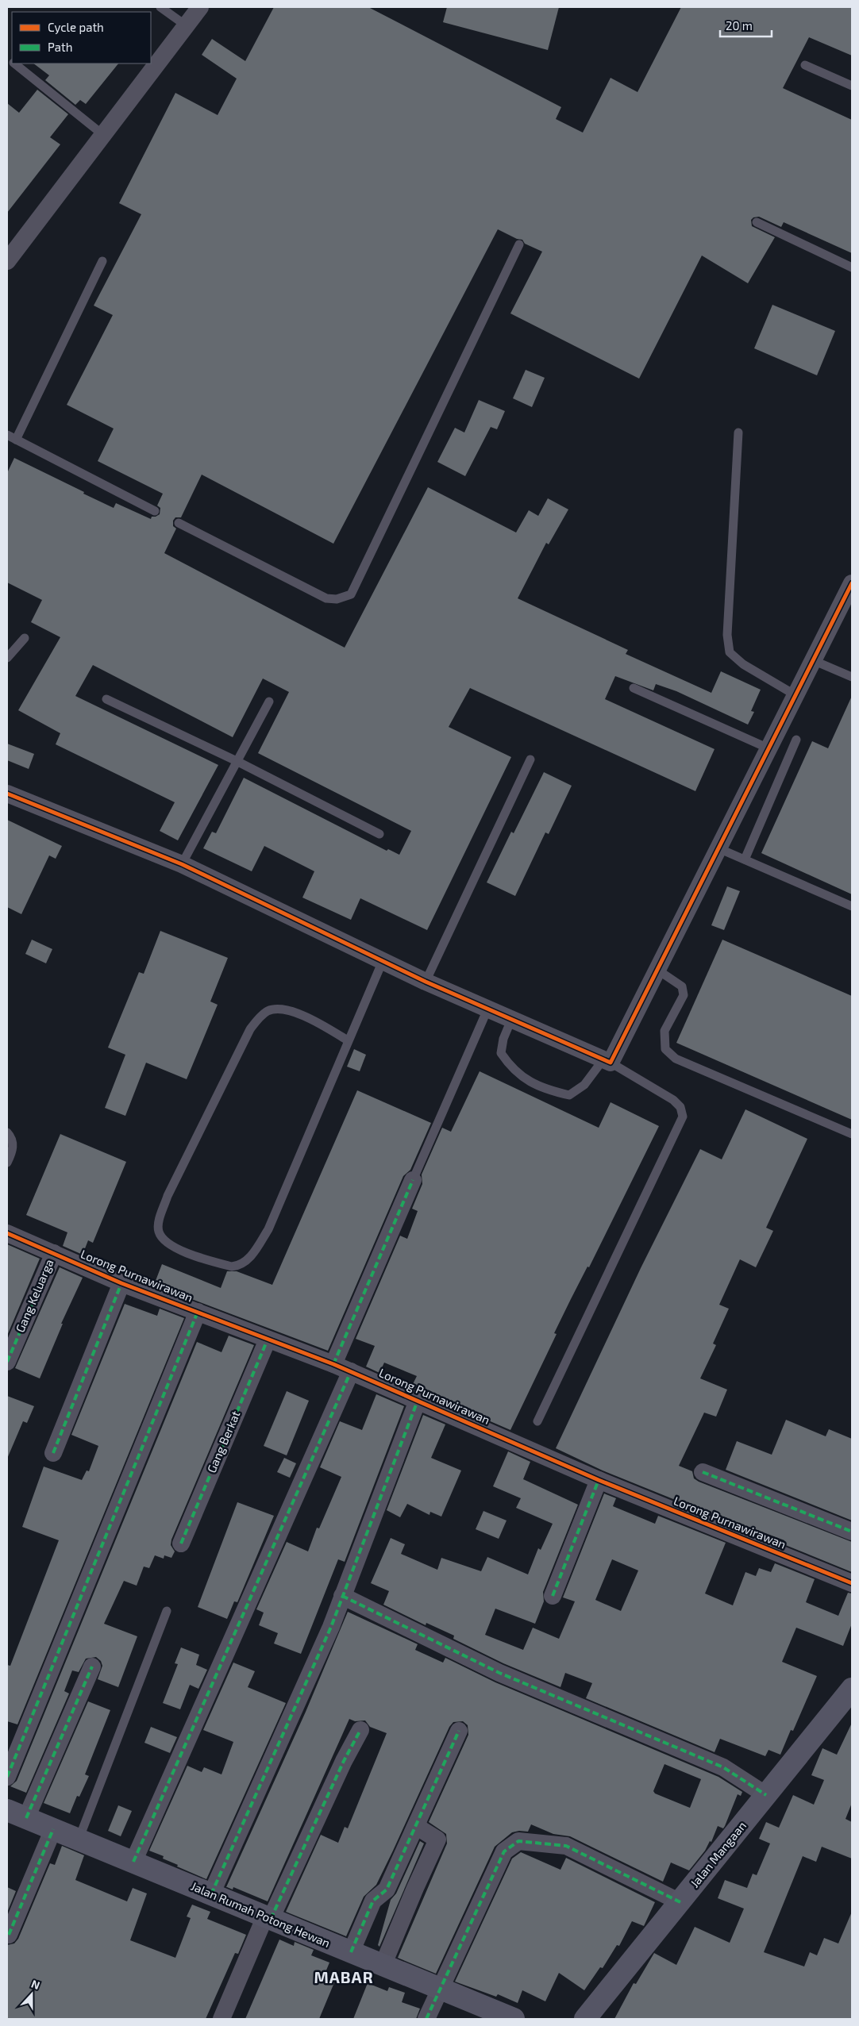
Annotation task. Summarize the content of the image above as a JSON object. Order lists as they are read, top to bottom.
{
  "streets": {
    "street": [
      "Lorong Purnawirawan",
      "Gang Keluarga",
      "Gang Berkat",
      "Jalan Mangaan",
      "Jalan Rumah Potong Hewan"
    ]
  },
  "crossings": [
    ["Lorong Purnawirawan", "Gang Keluarga"],
    ["Lorong Purnawirawan", "Gang Berkat"]
  ],
  "districts": ["MABAR"],
  "legend": ["Cycle path", "Path"],
  "scale_bar": "20 m",
  "north": "top"
}
